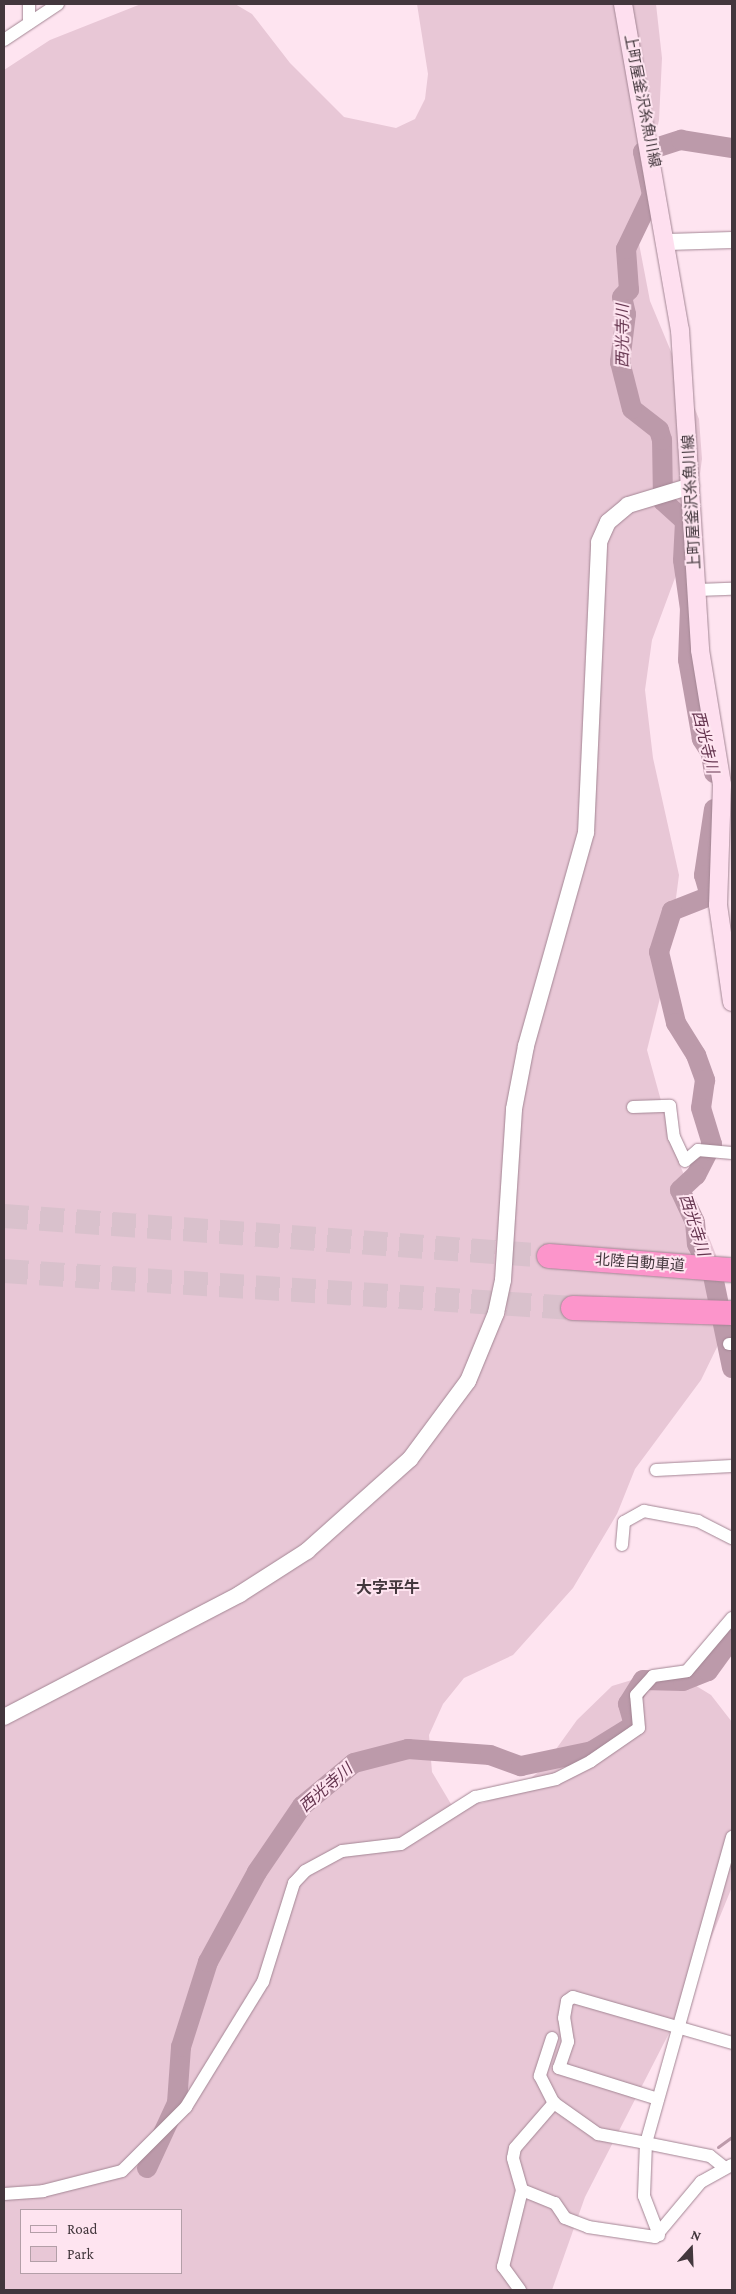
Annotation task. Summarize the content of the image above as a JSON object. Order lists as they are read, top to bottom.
{
  "streets": {
    "highway": ["北陸自動車道"],
    "main road": ["上町屋釜沢糸魚川線"]
  },
  "districts": ["大字平牛"],
  "water": ["西光寺川"],
  "legend": ["Road", "Park"],
  "north": "top"
}
